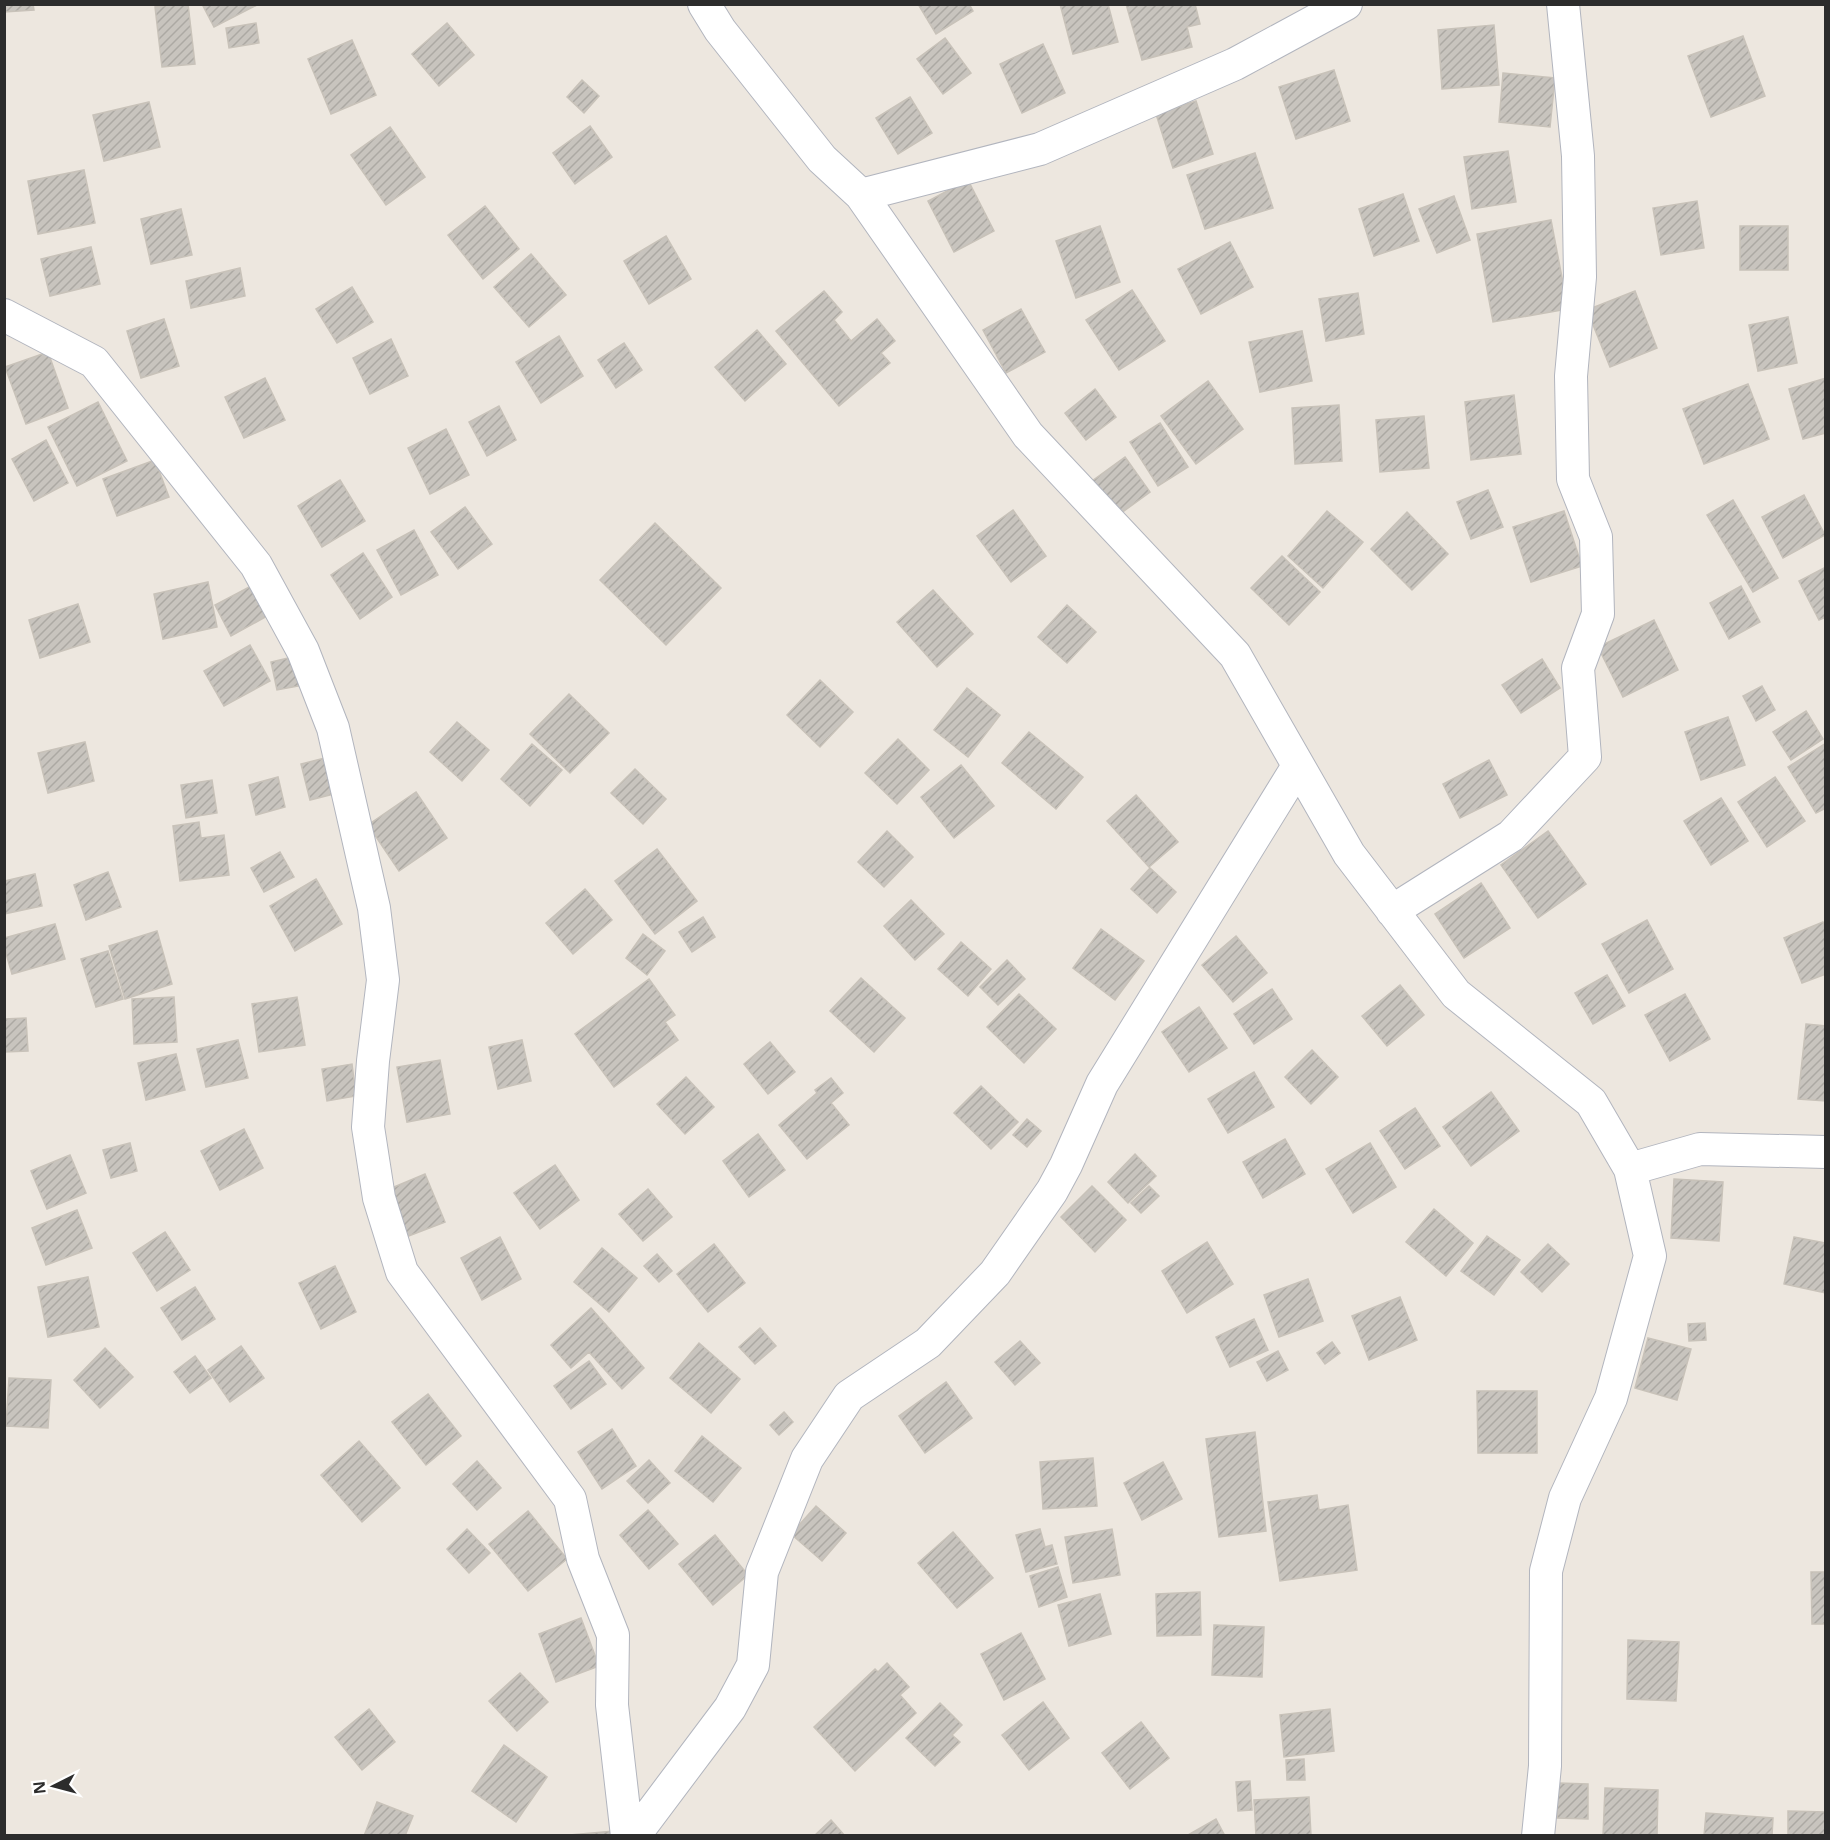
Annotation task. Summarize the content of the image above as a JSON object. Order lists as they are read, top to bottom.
{
  "north": "left"
}
